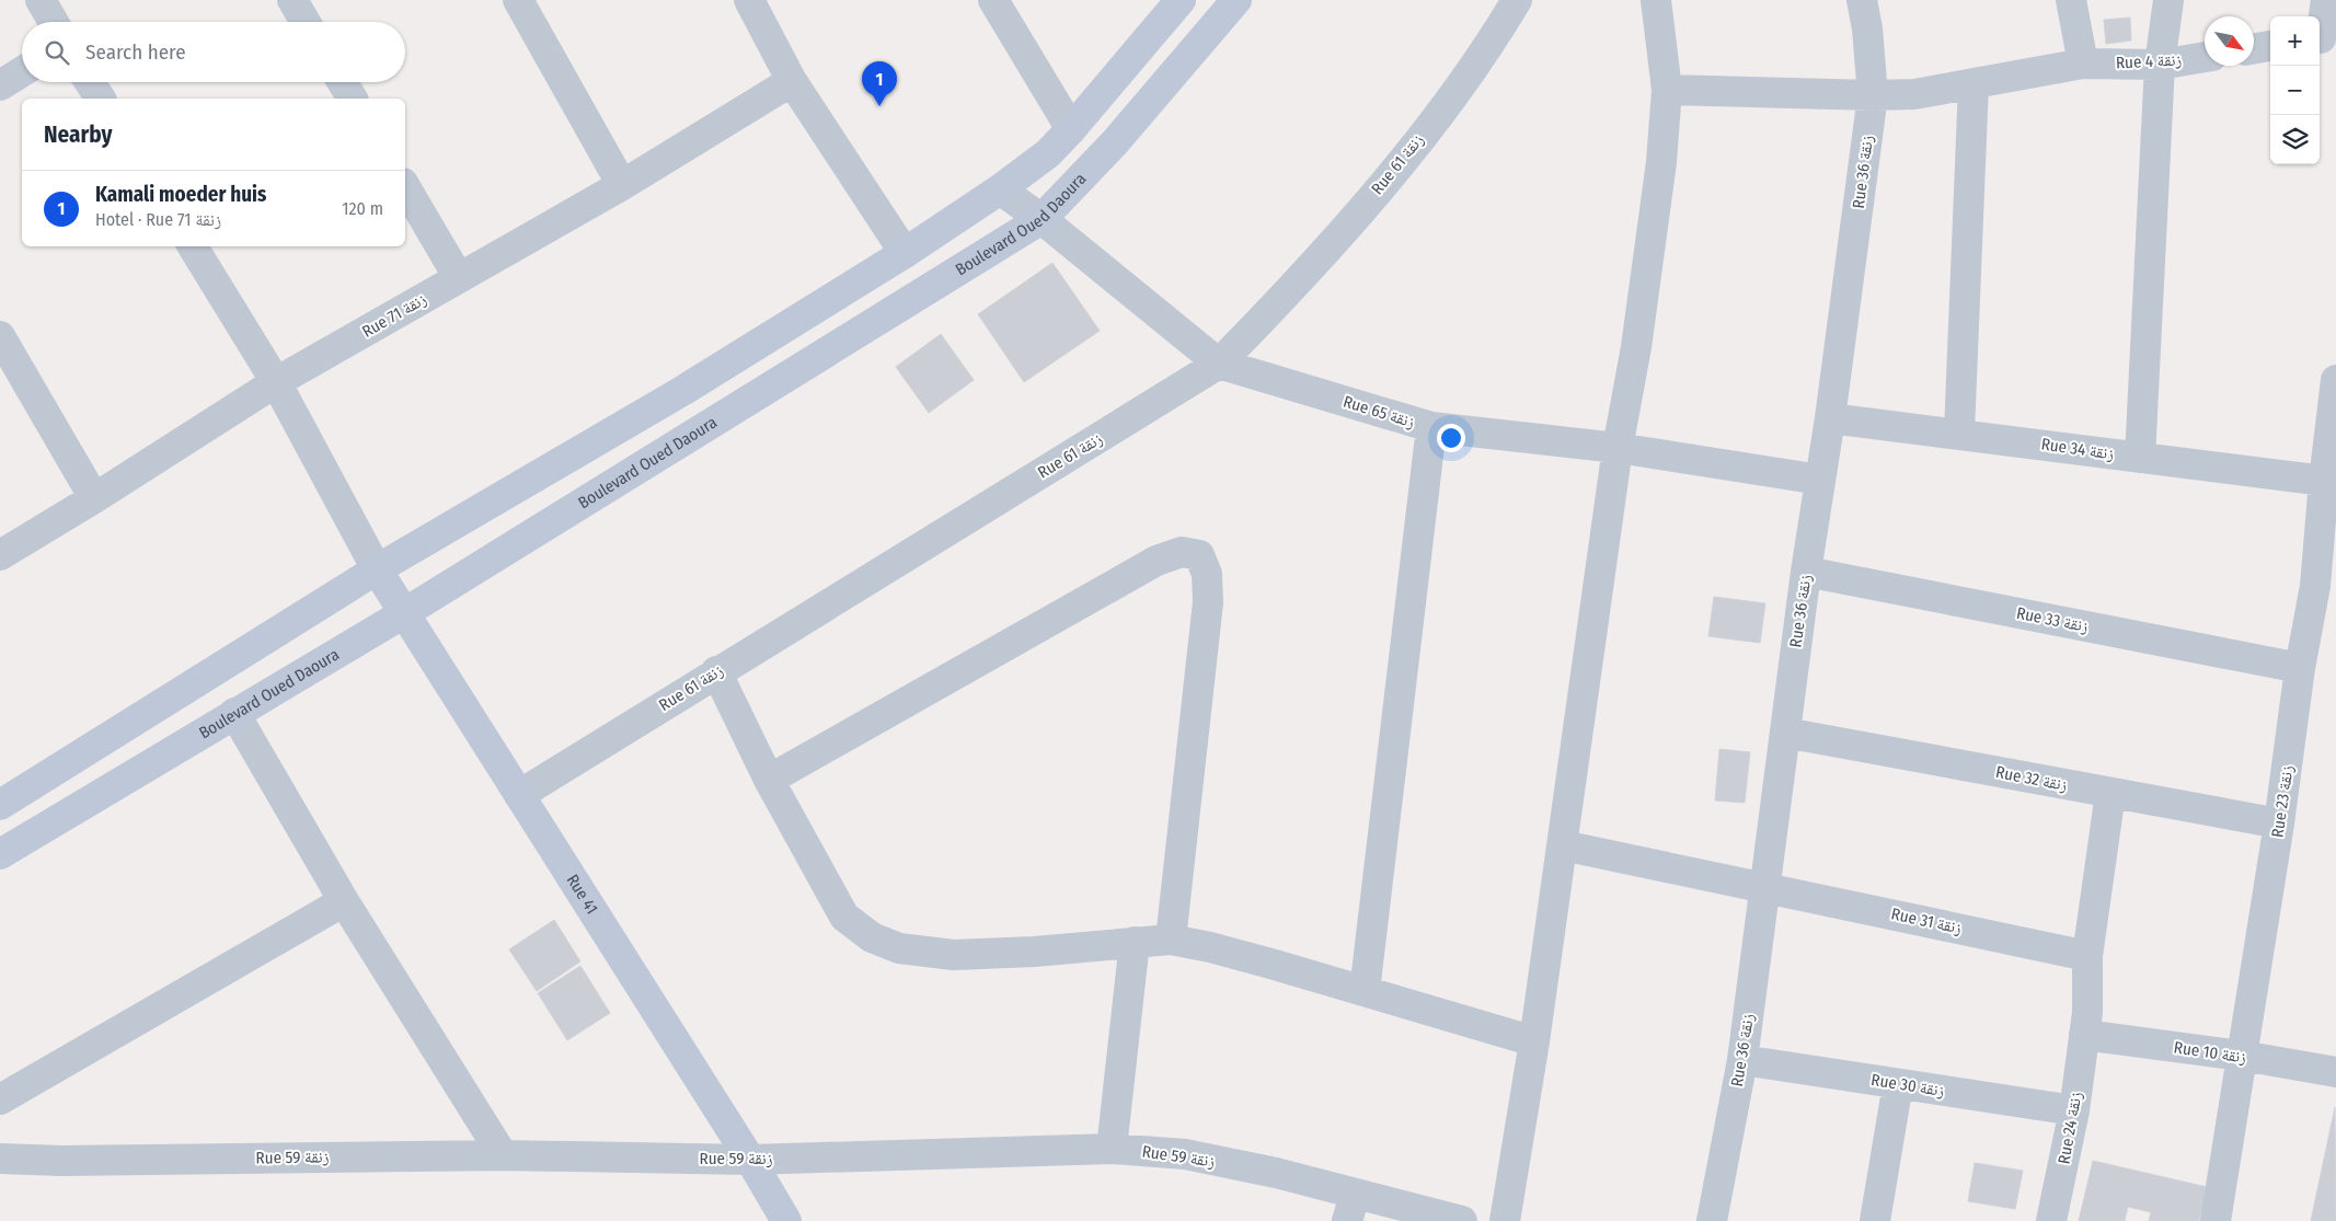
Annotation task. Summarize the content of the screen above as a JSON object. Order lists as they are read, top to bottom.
{
  "streets": {
    "street": [
      "Rue 4 زنقة",
      "Rue 61 زنقة",
      "Rue 36 زنقة",
      "Boulevard Oued Daoura",
      "Rue 71 زنقة",
      "Rue 65 زنقة",
      "Rue 34 زنقة",
      "Rue 33 زنقة",
      "Rue 32 زنقة",
      "Rue 23 زنقة",
      "Rue 41",
      "Rue 31 زنقة",
      "Rue 10 زنقة",
      "Rue 30 زنقة",
      "Rue 24 زنقة",
      "Rue 59 زنقة"
    ]
  },
  "crossings": [
    ["Rue 4 زنقة", "Rue 36 زنقة"],
    ["Rue 61 زنقة", "Rue 65 زنقة"],
    ["Rue 61 زنقة", "Rue 41"],
    ["Rue 36 زنقة", "Rue 65 زنقة"],
    ["Rue 36 زنقة", "Rue 34 زنقة"],
    ["Rue 36 زنقة", "Rue 33 زنقة"],
    ["Rue 36 زنقة", "Rue 32 زنقة"],
    ["Rue 36 زنقة", "Rue 31 زنقة"],
    ["Rue 36 زنقة", "Rue 30 زنقة"],
    ["Boulevard Oued Daoura", "Rue 65 زنقة"],
    ["Boulevard Oued Daoura", "Rue 41"],
    ["Rue 34 زنقة", "Rue 23 زنقة"],
    ["Rue 33 زنقة", "Rue 23 زنقة"],
    ["Rue 32 زنقة", "Rue 23 زنقة"],
    ["Rue 32 زنقة", "Rue 24 زنقة"],
    ["Rue 23 زنقة", "Rue 10 زنقة"],
    ["Rue 41", "Rue 59 زنقة"],
    ["Rue 31 زنقة", "Rue 24 زنقة"],
    ["Rue 10 زنقة", "Rue 24 زنقة"],
    ["Rue 30 زنقة", "Rue 24 زنقة"]
  ],
  "north": "bottom right",
  "page": {
    "map_buttons": ["+", "−"],
    "search": "Search here",
    "pins": "1",
    "heading": "Nearby",
    "list": [
      {
        "mark": "1",
        "name": "Kamali moeder huis",
        "note": "Hotel · Rue 71 زنقة",
        "value": "120 m"
      }
    ]
  }
}
